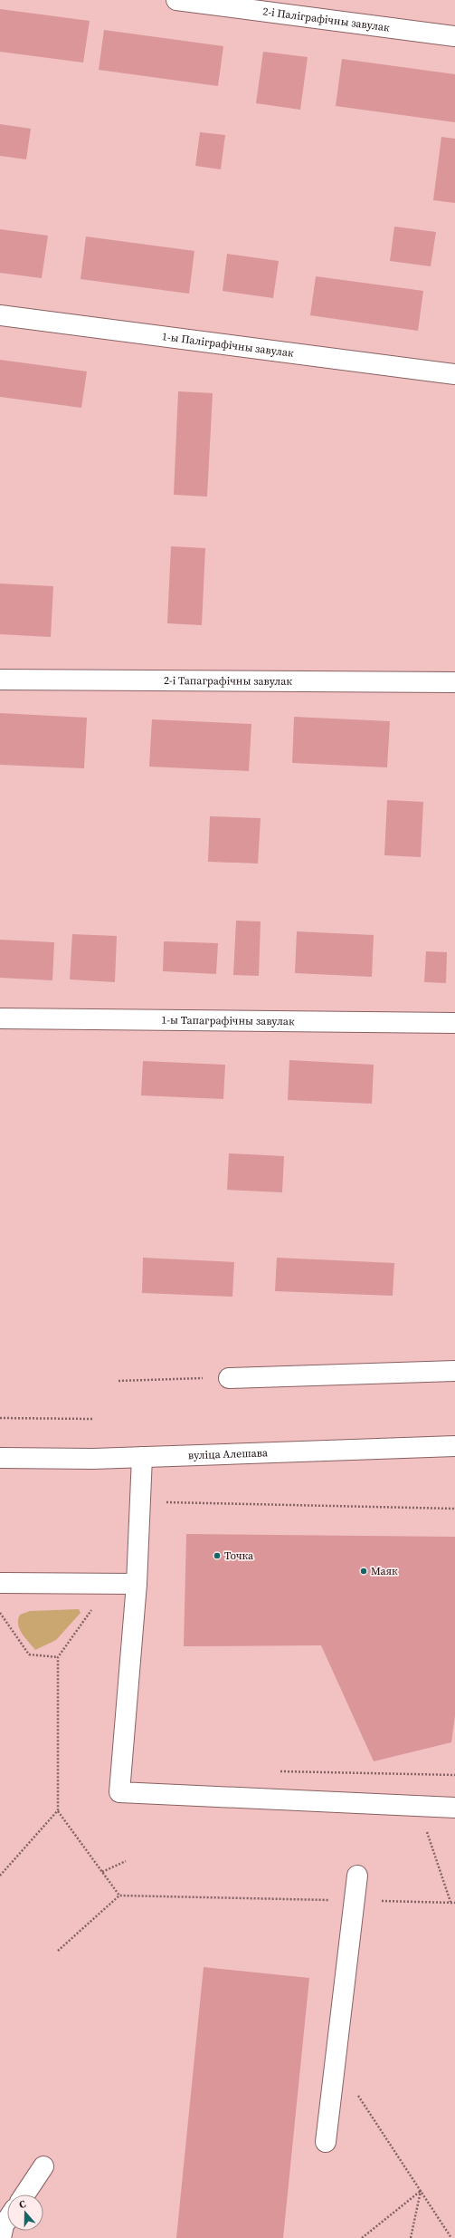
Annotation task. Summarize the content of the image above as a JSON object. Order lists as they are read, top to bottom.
{
  "streets": {
    "street": [
      "2-і Паліграфічны завулак",
      "1-ы Паліграфічны завулак",
      "2-і Тапаграфічны завулак",
      "1-ы Тапаграфічны завулак",
      "вуліца Алешава"
    ]
  },
  "places": ["Точка", "Маяк"],
  "north": "top"
}
